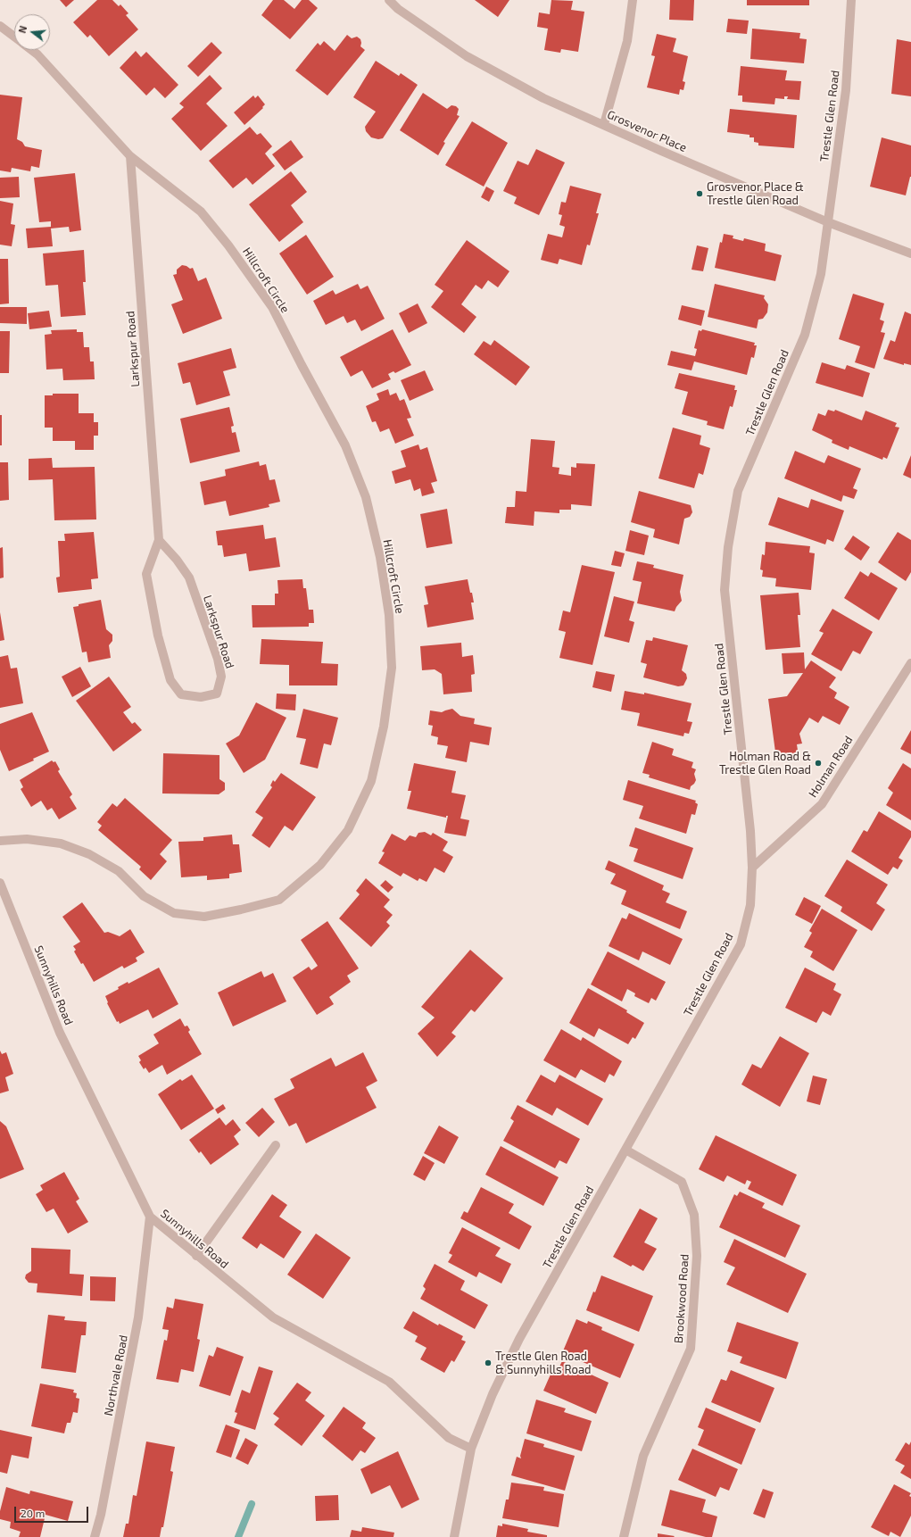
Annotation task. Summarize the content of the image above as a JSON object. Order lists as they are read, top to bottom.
{
  "streets": {
    "street": [
      "Trestle Glen Road",
      "Grosvenor Place",
      "Hillcroft Circle",
      "Larkspur Road",
      "Holman Road",
      "Sunnyhills Road",
      "Brookwood Road",
      "Northvale Road"
    ]
  },
  "crossings": [
    ["Trestle Glen Road", "Grosvenor Place"],
    ["Trestle Glen Road", "Holman Road"],
    ["Trestle Glen Road", "Sunnyhills Road"],
    ["Trestle Glen Road", "Brookwood Road"],
    ["Hillcroft Circle", "Larkspur Road"],
    ["Sunnyhills Road", "Northvale Road"]
  ],
  "places": ["Grosvenor Place & Trestle Glen Road", "Holman Road & Trestle Glen Road", "Trestle Glen Road & Sunnyhills Road"],
  "scale_bar": "20 m",
  "north": "left"
}
